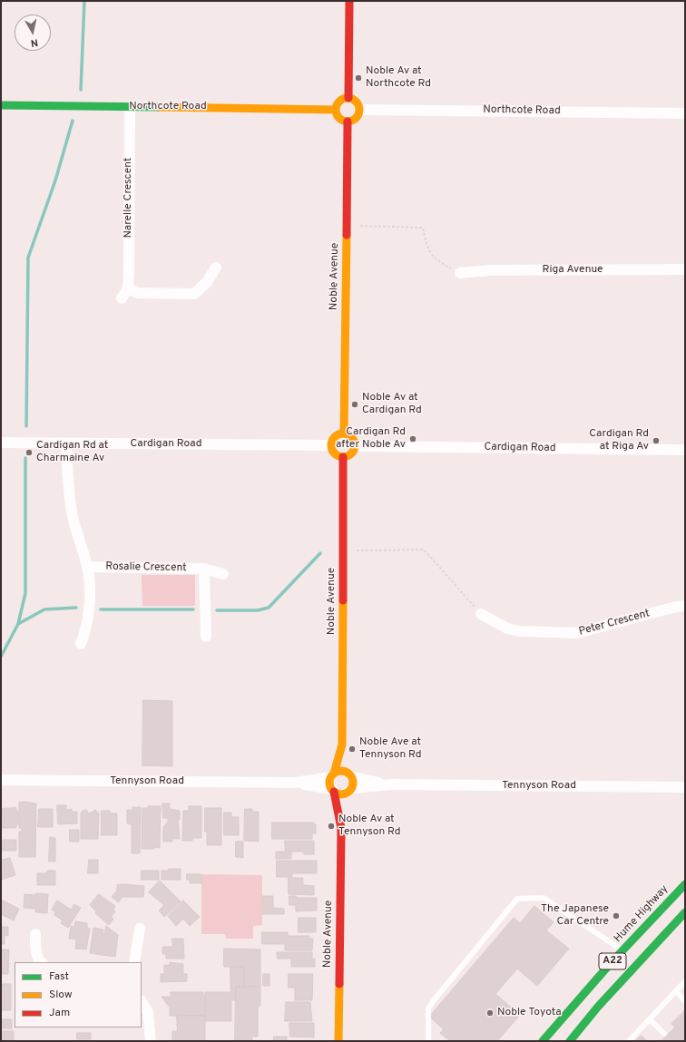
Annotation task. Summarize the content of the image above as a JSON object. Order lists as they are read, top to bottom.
{
  "streets": {
    "main road": [
      "Northcote Road",
      "Noble Avenue",
      "Hume Highway",
      "A22"
    ],
    "street": [
      "Narelle Crescent",
      "Riga Avenue",
      "Cardigan Road",
      "Rosalie Crescent",
      "Peter Crescent",
      "Tennyson Road"
    ]
  },
  "crossings": [
    ["Northcote Road", "Narelle Crescent"],
    ["Northcote Road", "Noble Avenue"],
    ["Noble Avenue", "Cardigan Road"],
    ["Noble Avenue", "Tennyson Road"]
  ],
  "places": [
    "Noble Av at Northcote Rd",
    "Noble Av at Cardigan Rd",
    "Cardigan Rd after Noble Av",
    "Cardigan Rd at Riga Av",
    "Cardigan Rd at Charmaine Av",
    "Noble Ave at Tennyson Rd",
    "Noble Av at Tennyson Rd",
    "The Japanese Car Centre",
    "Noble Toyota"
  ],
  "legend": ["Fast", "Slow", "Jam"],
  "north": "bottom"
}
